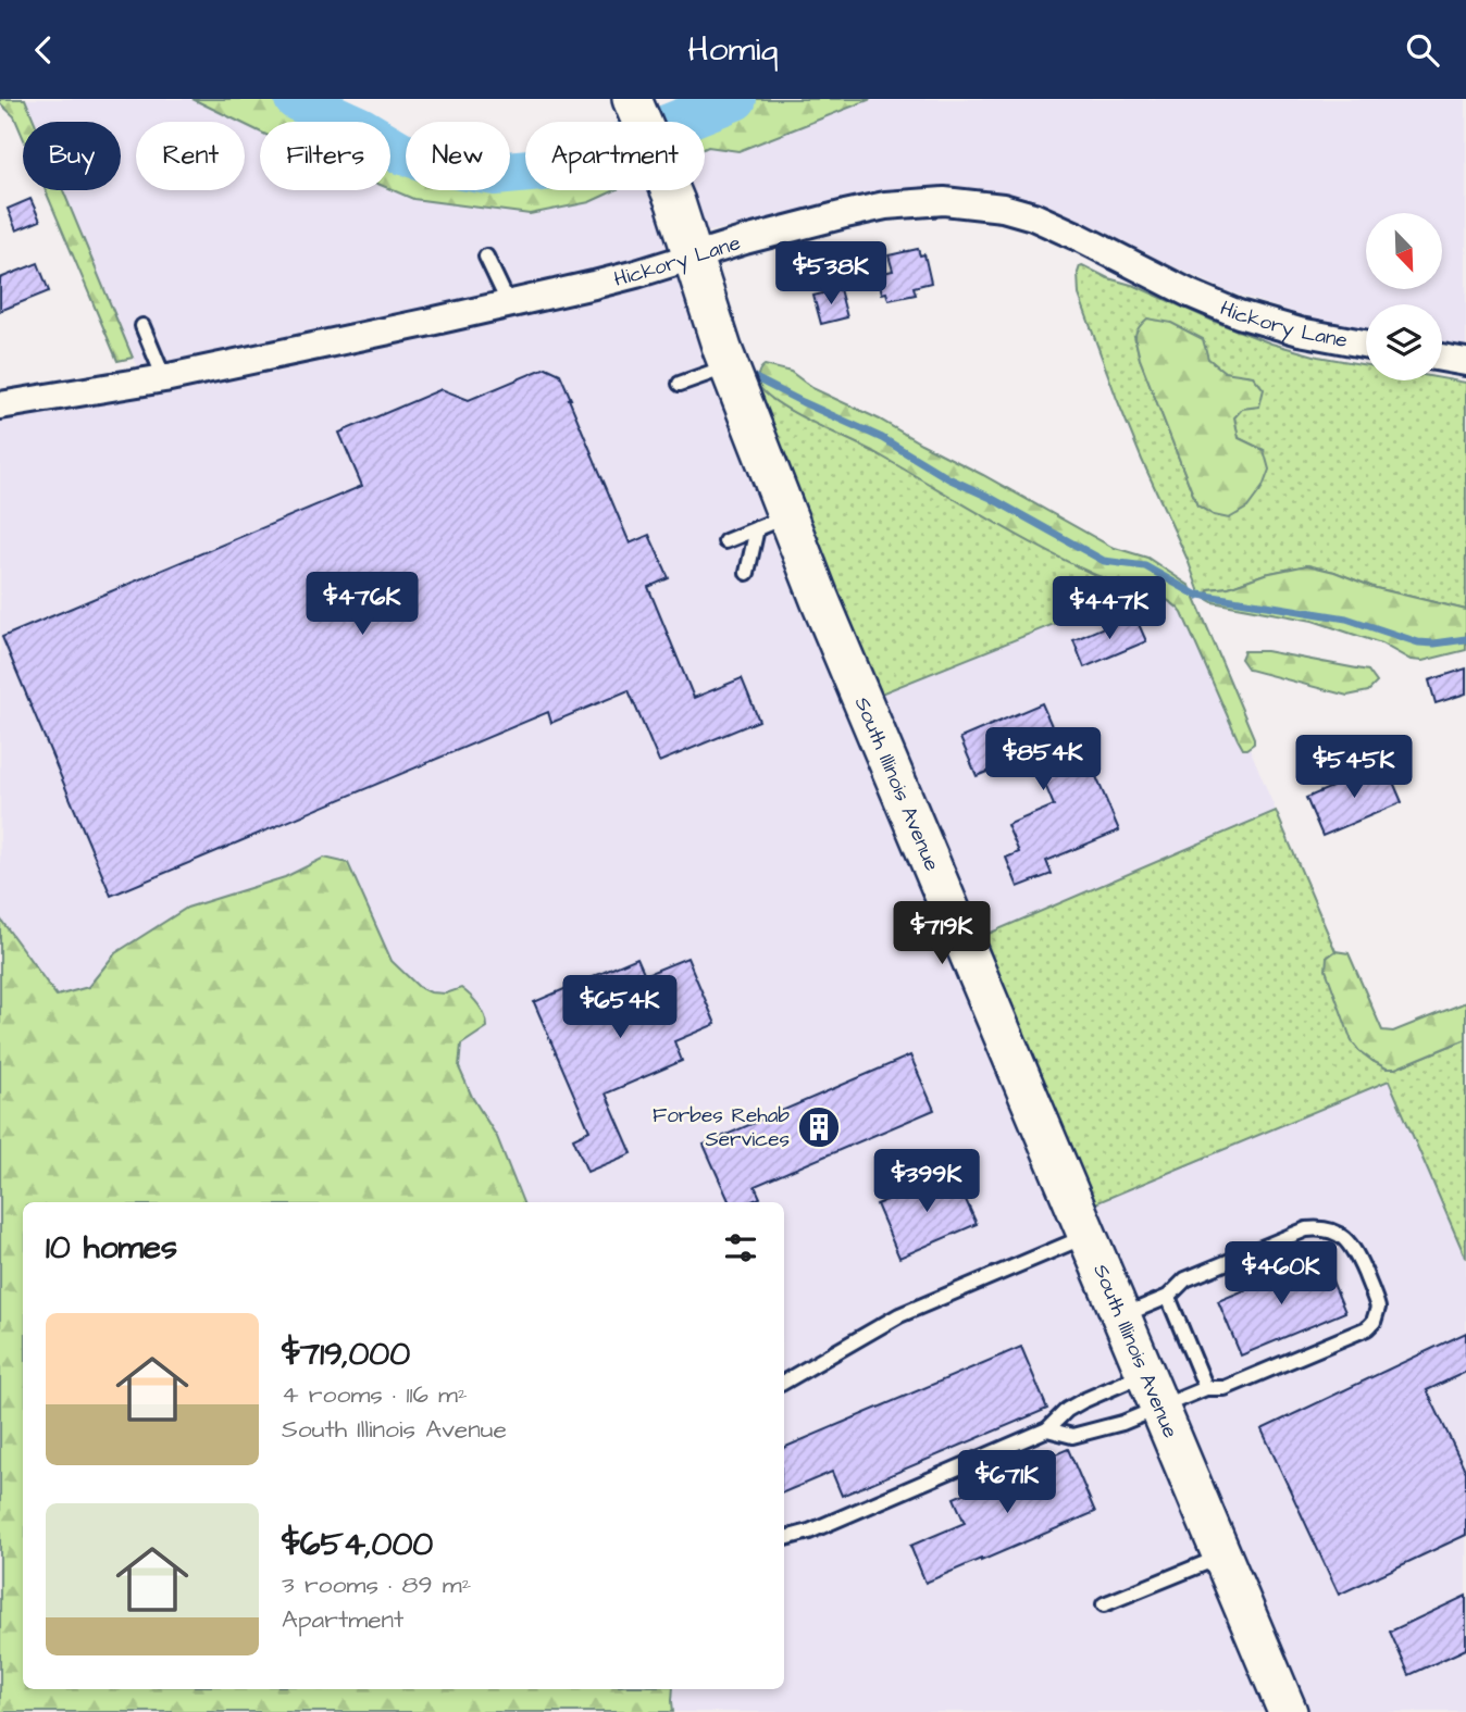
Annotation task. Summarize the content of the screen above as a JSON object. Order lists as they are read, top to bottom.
{
  "streets": {
    "main road": ["South Illinois Avenue"],
    "street": ["Hickory Lane"]
  },
  "crossings": [
    ["Hickory Lane", "South Illinois Avenue"]
  ],
  "places": {
    "building": ["Forbes Rehab Services"]
  },
  "north": "bottom right",
  "page": {
    "header": "Homiq",
    "chip": [
      "Buy",
      "Rent",
      "Filters",
      "New",
      "Apartment"
    ],
    "price": [
      "$538K",
      "$476K",
      "$447K",
      "$854K",
      "$545K",
      "$719K",
      "$654K",
      "$399K",
      "$460K",
      "$671K"
    ],
    "heading": "10 homes",
    "list": [
      {
        "name": "$719,000",
        "note": "4 rooms · 116 m² · South Illinois Avenue"
      },
      {
        "name": "$654,000",
        "note": "3 rooms · 89 m² · Apartment"
      }
    ]
  }
}
